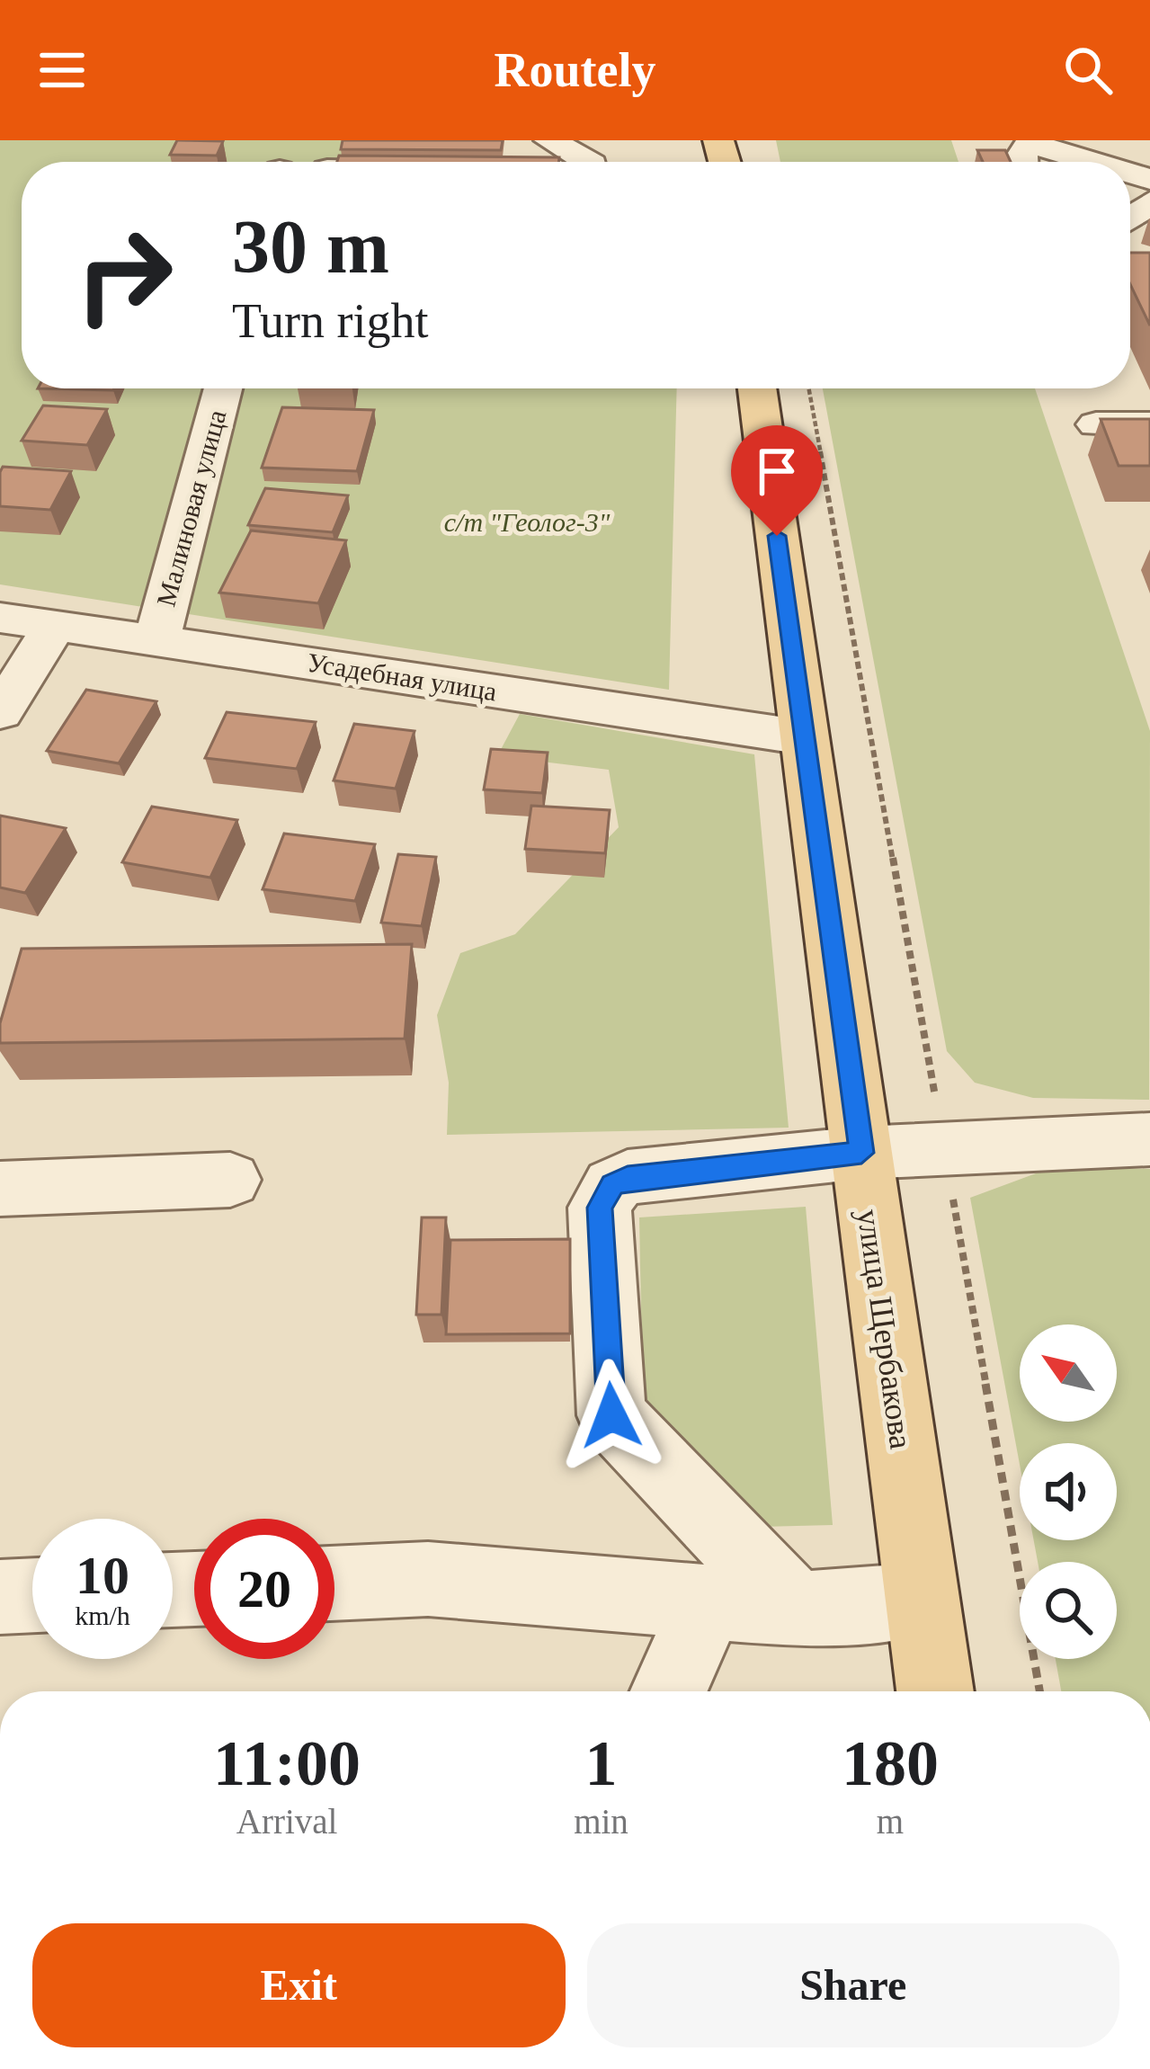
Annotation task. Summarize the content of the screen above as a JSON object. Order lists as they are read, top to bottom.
{
  "streets": {
    "main road": ["улица Щербакова"],
    "street": ["Малиновая улица", "Усадебная улица"]
  },
  "crossings": [
    ["Малиновая улица", "Усадебная улица"],
    ["Усадебная улица", "улица Щербакова"]
  ],
  "parks": ["с/т \"Геолог-3\""],
  "north": "top left",
  "page": {
    "header": "Routely",
    "turn": ["30 m", "Turn right"],
    "speed": "10 km/h",
    "limit": "20",
    "eta": [
      "11:00",
      "Arrival",
      "1",
      "min",
      "180",
      "m"
    ],
    "buttons": ["Exit", "Share"]
  }
}
